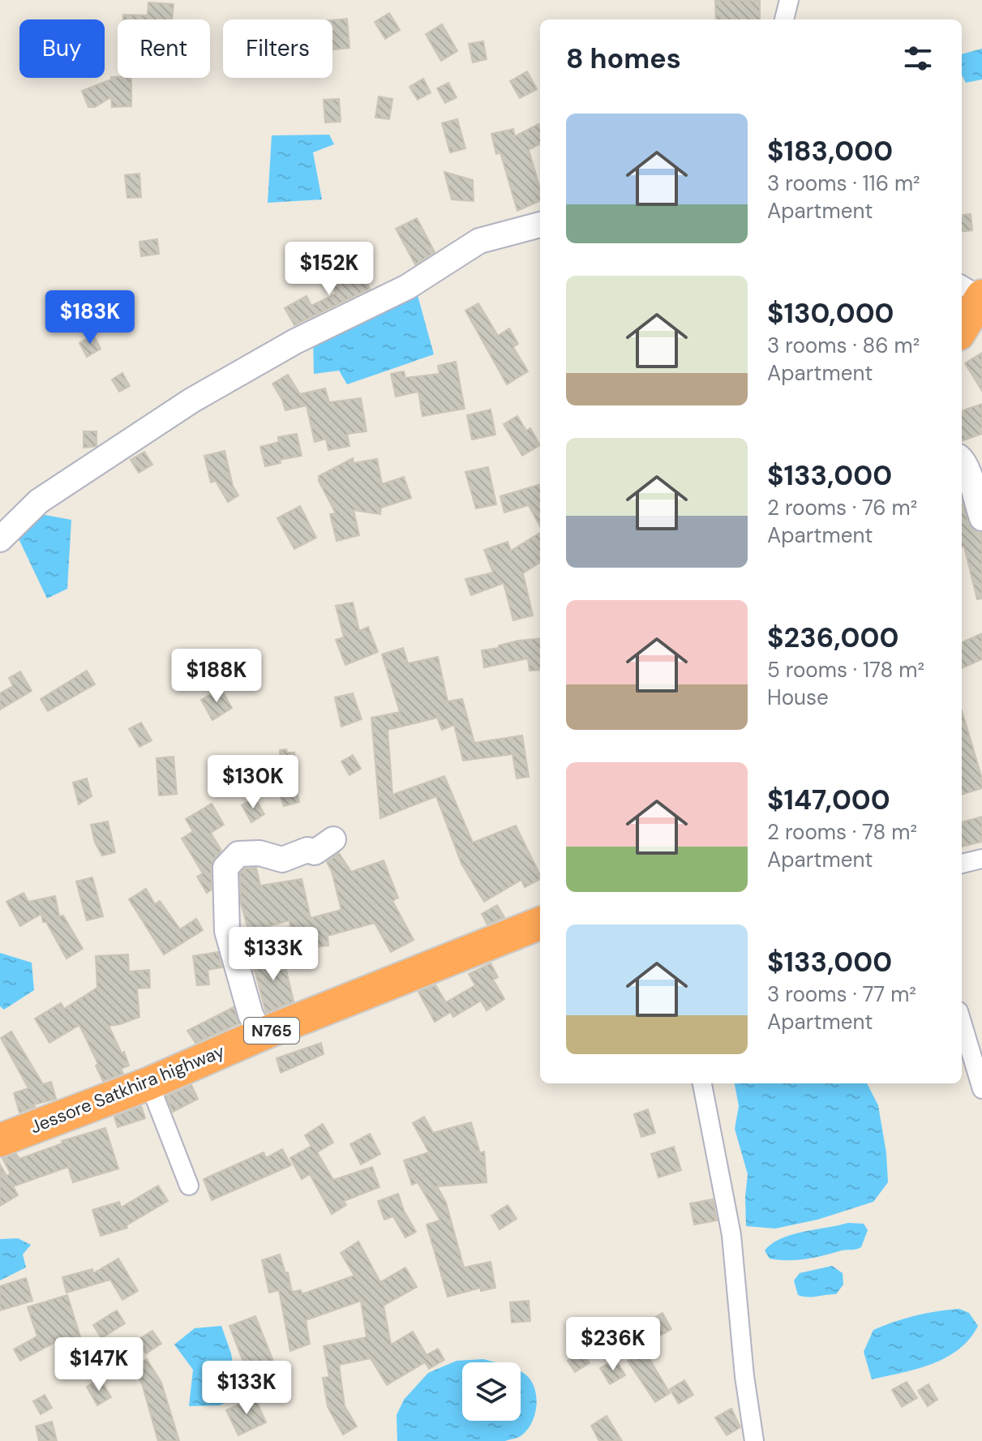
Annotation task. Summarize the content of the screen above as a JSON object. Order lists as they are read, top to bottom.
{
  "streets": {
    "highway": ["N765", "Jessore Satkhira highway"]
  },
  "page": {
    "chip": ["Buy", "Rent", "Filters"],
    "heading": "8 homes",
    "list": [
      {
        "name": "$183,000",
        "note": "3 rooms · 116 m² · Apartment"
      },
      {
        "name": "$130,000",
        "note": "3 rooms · 86 m² · Apartment"
      },
      {
        "name": "$133,000",
        "note": "2 rooms · 76 m² · Apartment"
      },
      {
        "name": "$236,000",
        "note": "5 rooms · 178 m² · House"
      },
      {
        "name": "$147,000",
        "note": "2 rooms · 78 m² · Apartment"
      },
      {
        "name": "$133,000",
        "note": "3 rooms · 77 m² · Apartment"
      }
    ],
    "price": [
      "$152K",
      "$183K",
      "$188K",
      "$130K",
      "$133K",
      "$236K",
      "$147K",
      "$133K"
    ]
  }
}
